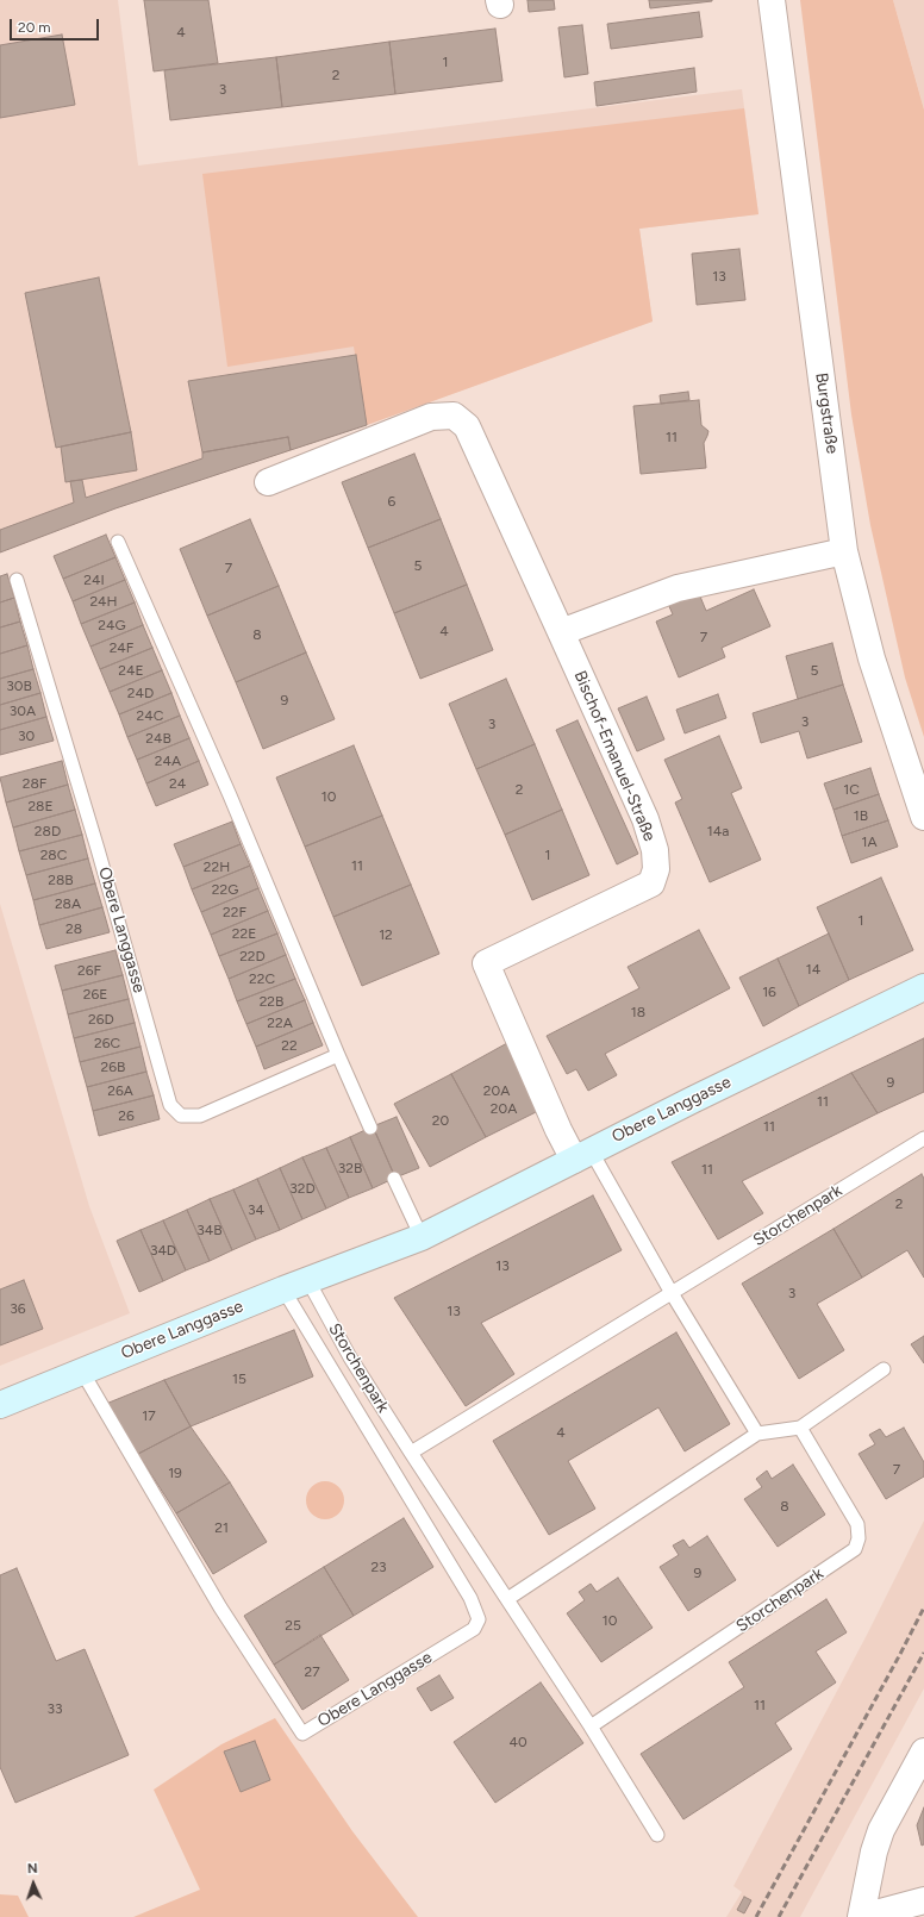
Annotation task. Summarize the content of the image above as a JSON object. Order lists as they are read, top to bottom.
{
  "streets": {
    "main road": ["Obere Langgasse"],
    "street": ["Burgstraße", "Bischof-Emanuel-Straße"],
    "lane": ["Storchenpark"]
  },
  "crossings": [
    ["Bischof-Emanuel-Straße", "Obere Langgasse"],
    ["Obere Langgasse", "Storchenpark"]
  ],
  "house_numbers": [
    "4",
    "1",
    "2",
    "3",
    "13",
    "11",
    "6",
    "5",
    "7",
    "24I",
    "24H",
    "24G",
    "4",
    "8",
    "7",
    "24F",
    "24E",
    "5",
    "30B",
    "24D",
    "9",
    "30A",
    "24C",
    "3",
    "3",
    "30",
    "24B",
    "24A",
    "28F",
    "24",
    "2",
    "1C",
    "10",
    "28E",
    "1B",
    "28D",
    "14a",
    "1A",
    "28C",
    "1",
    "11",
    "22H",
    "28B",
    "22G",
    "28A",
    "22F",
    "1",
    "28",
    "22E",
    "12",
    "22D",
    "14",
    "26F",
    "22C",
    "16",
    "26E",
    "22B",
    "18",
    "26D",
    "22A",
    "26C",
    "22",
    "26B",
    "9",
    "26A",
    "20A",
    "11",
    "20A",
    "26",
    "20",
    "11",
    "32B",
    "11",
    "32D",
    "2",
    "34",
    "34B",
    "34D",
    "13",
    "3",
    "36",
    "13",
    "15",
    "17",
    "4",
    "7",
    "19",
    "8",
    "21",
    "23",
    "9",
    "10",
    "25",
    "27",
    "11",
    "33",
    "40"
  ],
  "scale_bar": "20 m",
  "north": "top"
}
